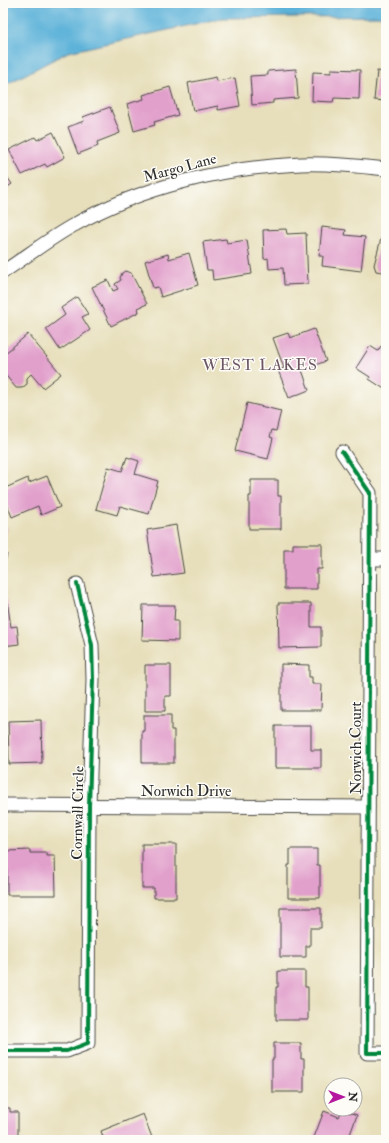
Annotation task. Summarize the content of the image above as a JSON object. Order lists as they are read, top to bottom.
{
  "streets": {
    "street": [
      "Margo Lane",
      "Norwich Court",
      "Norwich Drive",
      "Cornwall Circle"
    ]
  },
  "crossings": [
    ["Norwich Court", "Norwich Drive"],
    ["Norwich Drive", "Cornwall Circle"]
  ],
  "districts": ["WEST LAKES"],
  "north": "right"
}
